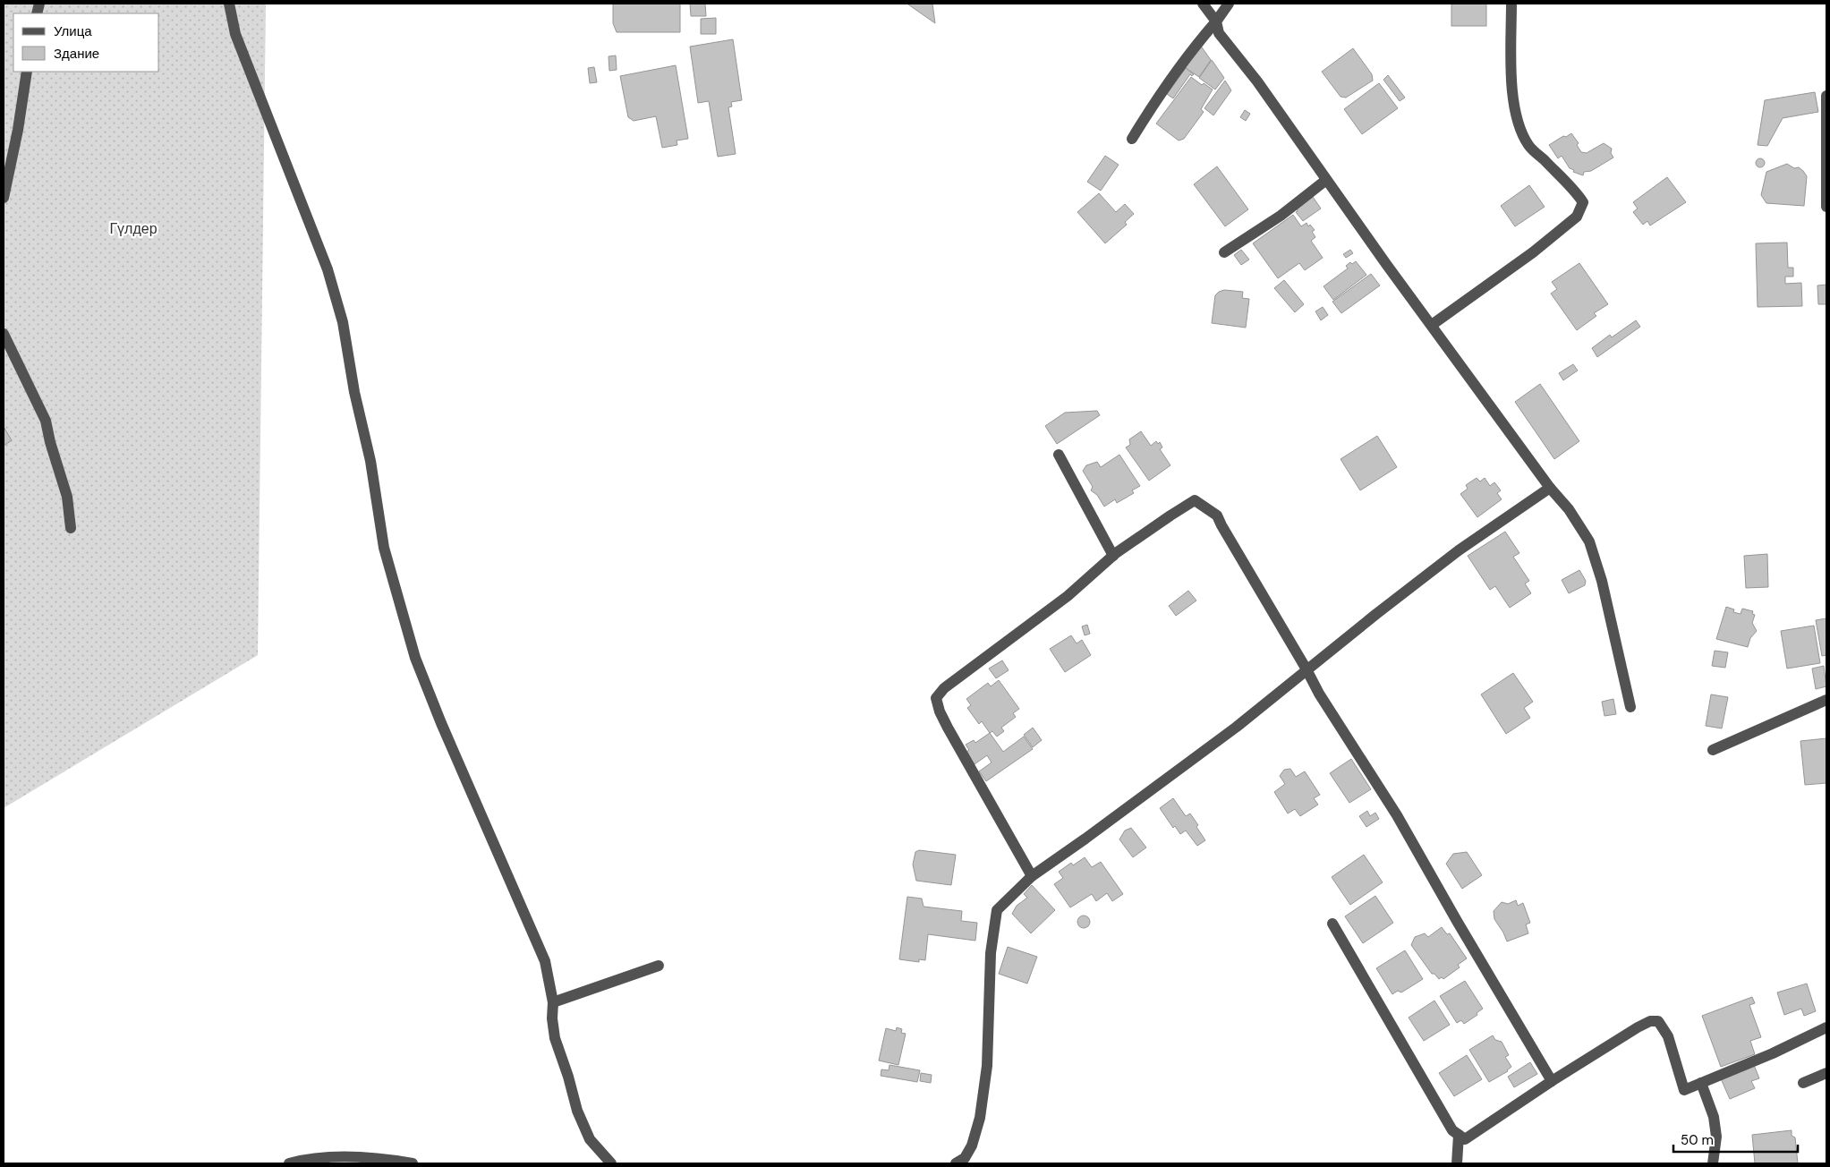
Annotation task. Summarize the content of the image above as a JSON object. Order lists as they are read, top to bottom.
{
  "parks": ["Гүлдер"],
  "legend": ["Улица", "Здание"],
  "scale_bar": "50 m"
}
